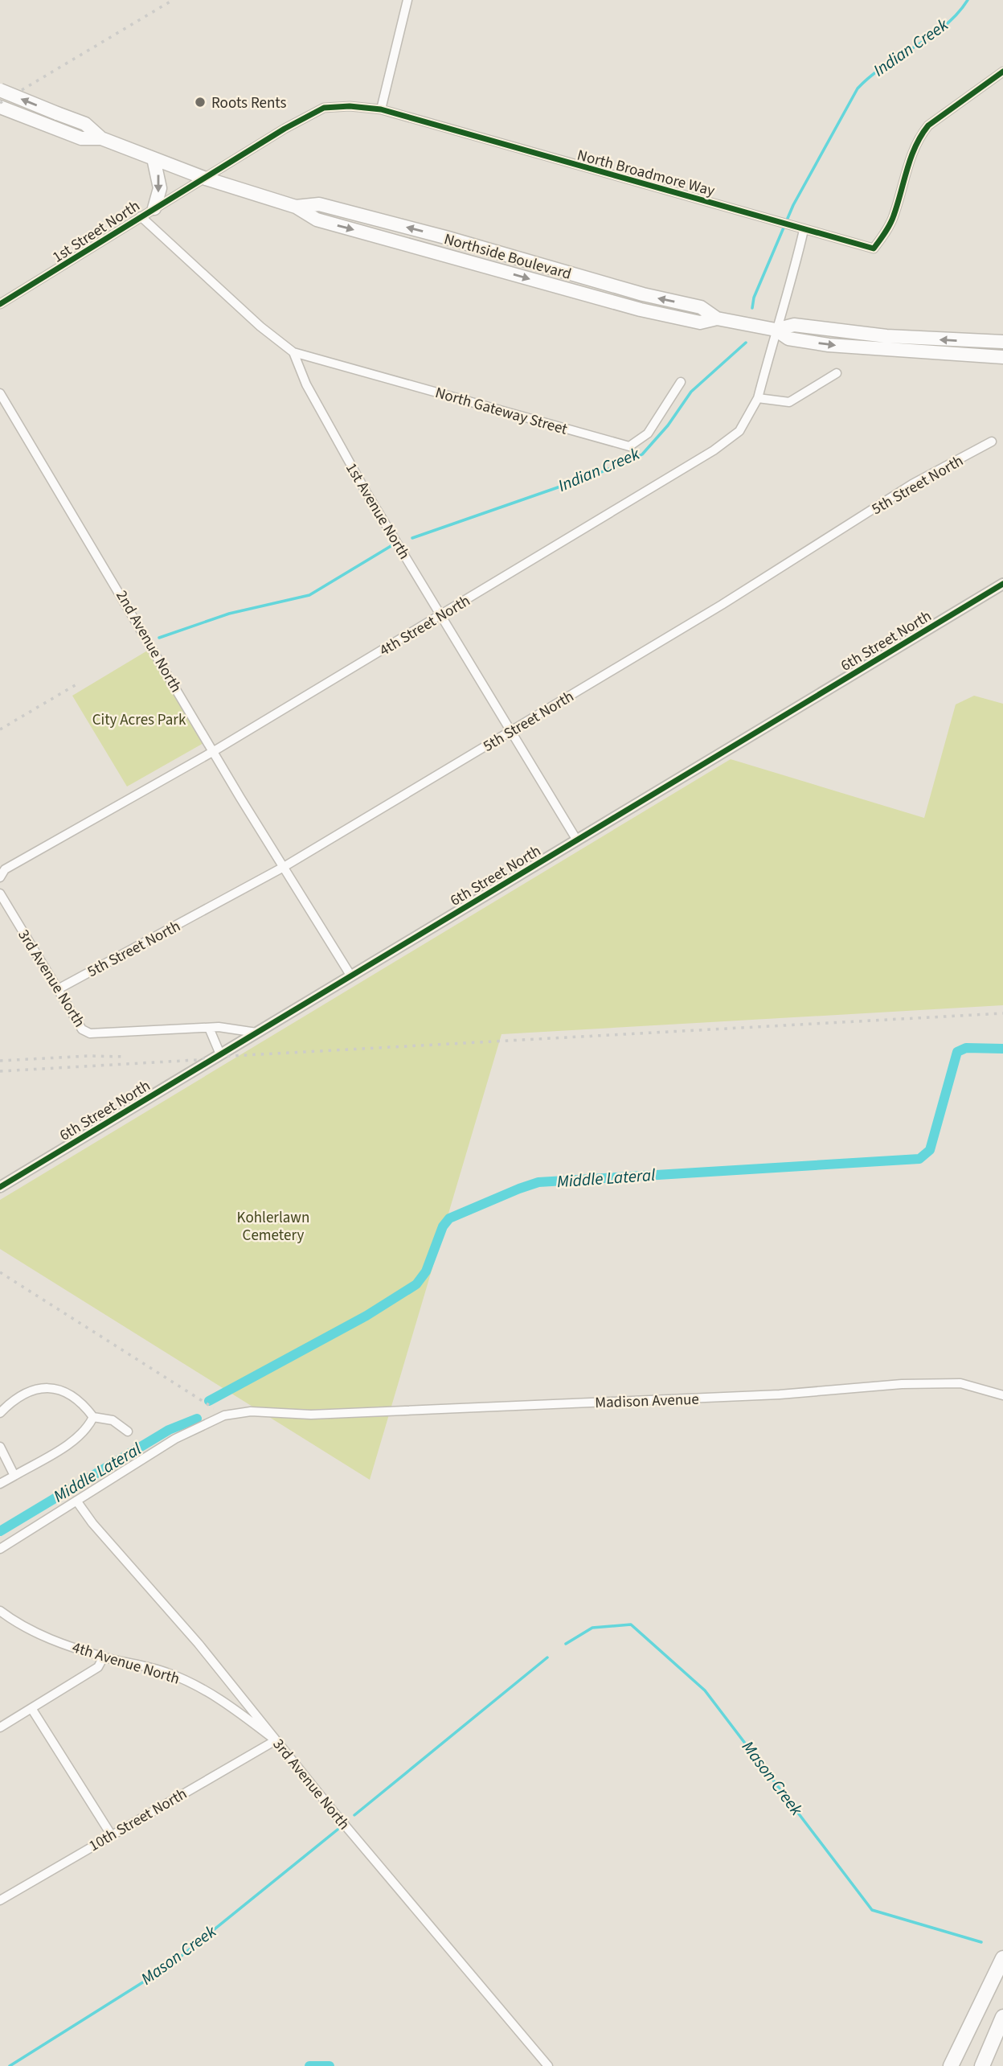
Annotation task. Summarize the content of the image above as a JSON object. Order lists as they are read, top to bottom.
{
  "streets": {
    "main road": ["Northside Boulevard"],
    "street": [
      "North Broadmore Way",
      "1st Street North",
      "North Gateway Street",
      "5th Street North",
      "1st Avenue North",
      "4th Street North",
      "6th Street North",
      "2nd Avenue North",
      "3rd Avenue North",
      "Madison Avenue",
      "4th Avenue North",
      "10th Street North"
    ]
  },
  "crossings": [
    ["North Broadmore Way", "1st Street North"],
    ["North Broadmore Way", "Northside Boulevard"],
    ["North Broadmore Way", "4th Street North"],
    ["1st Street North", "Northside Boulevard"],
    ["1st Street North", "1st Avenue North"],
    ["Northside Boulevard", "4th Street North"],
    ["North Gateway Street", "1st Avenue North"],
    ["5th Street North", "1st Avenue North"],
    ["5th Street North", "2nd Avenue North"],
    ["5th Street North", "3rd Avenue North"],
    ["1st Avenue North", "4th Street North"],
    ["1st Avenue North", "6th Street North"],
    ["4th Street North", "2nd Avenue North"],
    ["6th Street North", "2nd Avenue North"],
    ["6th Street North", "3rd Avenue North"],
    ["3rd Avenue North", "Madison Avenue"],
    ["3rd Avenue North", "4th Avenue North"],
    ["3rd Avenue North", "10th Street North"],
    ["4th Avenue North", "10th Street North"]
  ],
  "water": ["Indian Creek", "Middle Lateral", "Mason Creek"],
  "parks": ["City Acres Park", "Kohlerlawn Cemetery"],
  "places": ["Roots Rents"]
}
